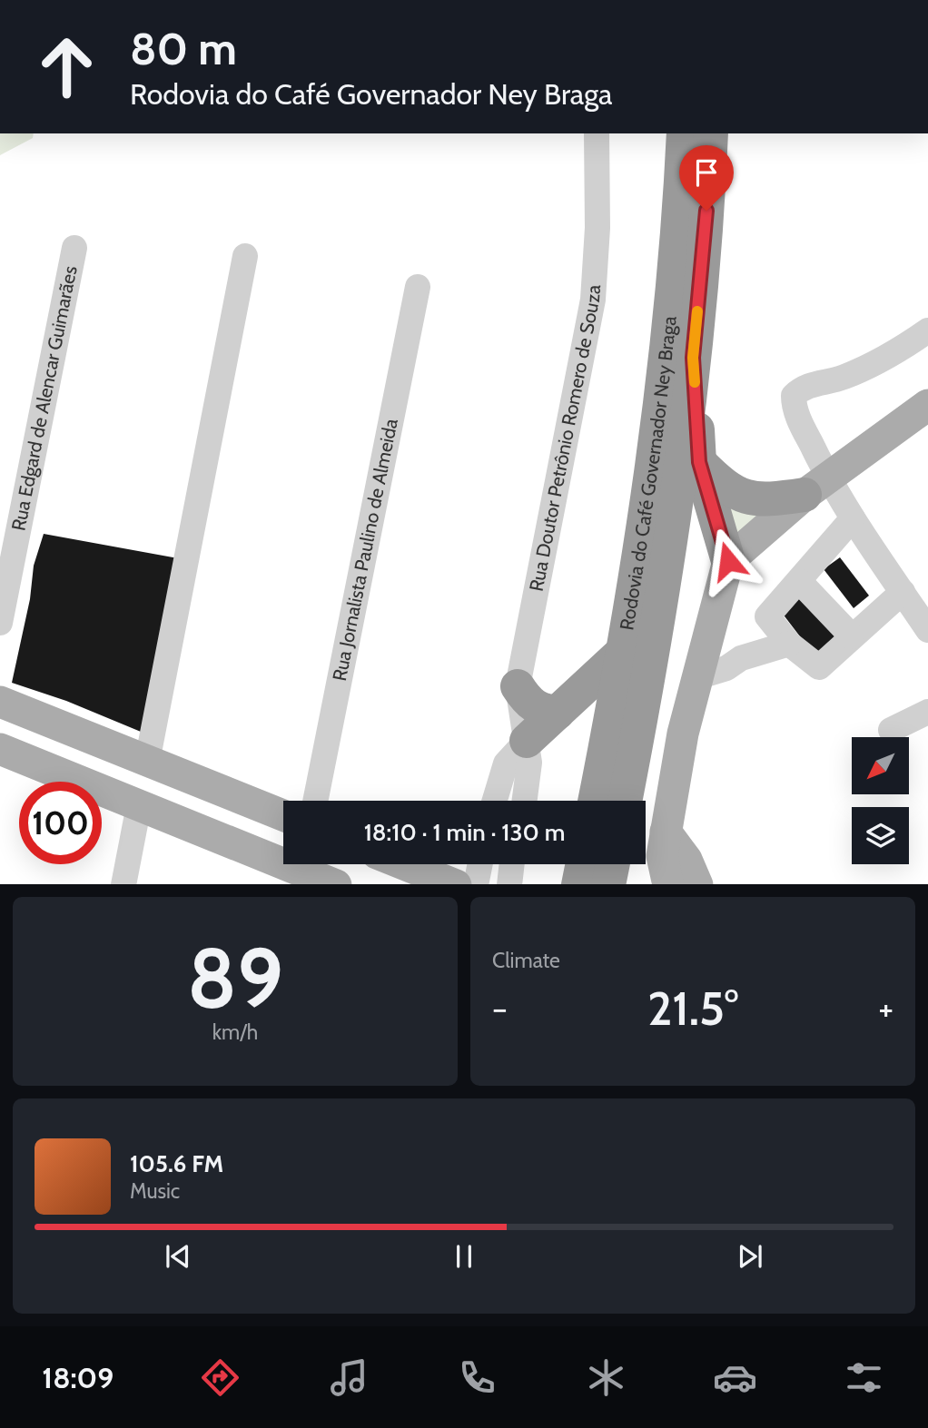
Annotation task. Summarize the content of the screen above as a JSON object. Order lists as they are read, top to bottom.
{
  "streets": {
    "highway": ["Rodovia do Café Governador Ney Braga"],
    "street": ["Rua Edgard de Alencar Guimarães", "Rua Doutor Petrônio Romero de Souza", "Rua Jornalista Paulino de Almeida"]
  },
  "north": "bottom left",
  "page": {
    "turn": ["80 m", "Rodovia do Café Governador Ney Braga"],
    "limit": "100",
    "trip": "18:10 · 1 min · 130 m",
    "tile": [
      ["89", "km/h"],
      "Climate"
    ],
    "heat": ["−", "21.5°", "+"],
    "song": ["105.6 FM", "Music"],
    "tabs": "18:09"
  }
}
